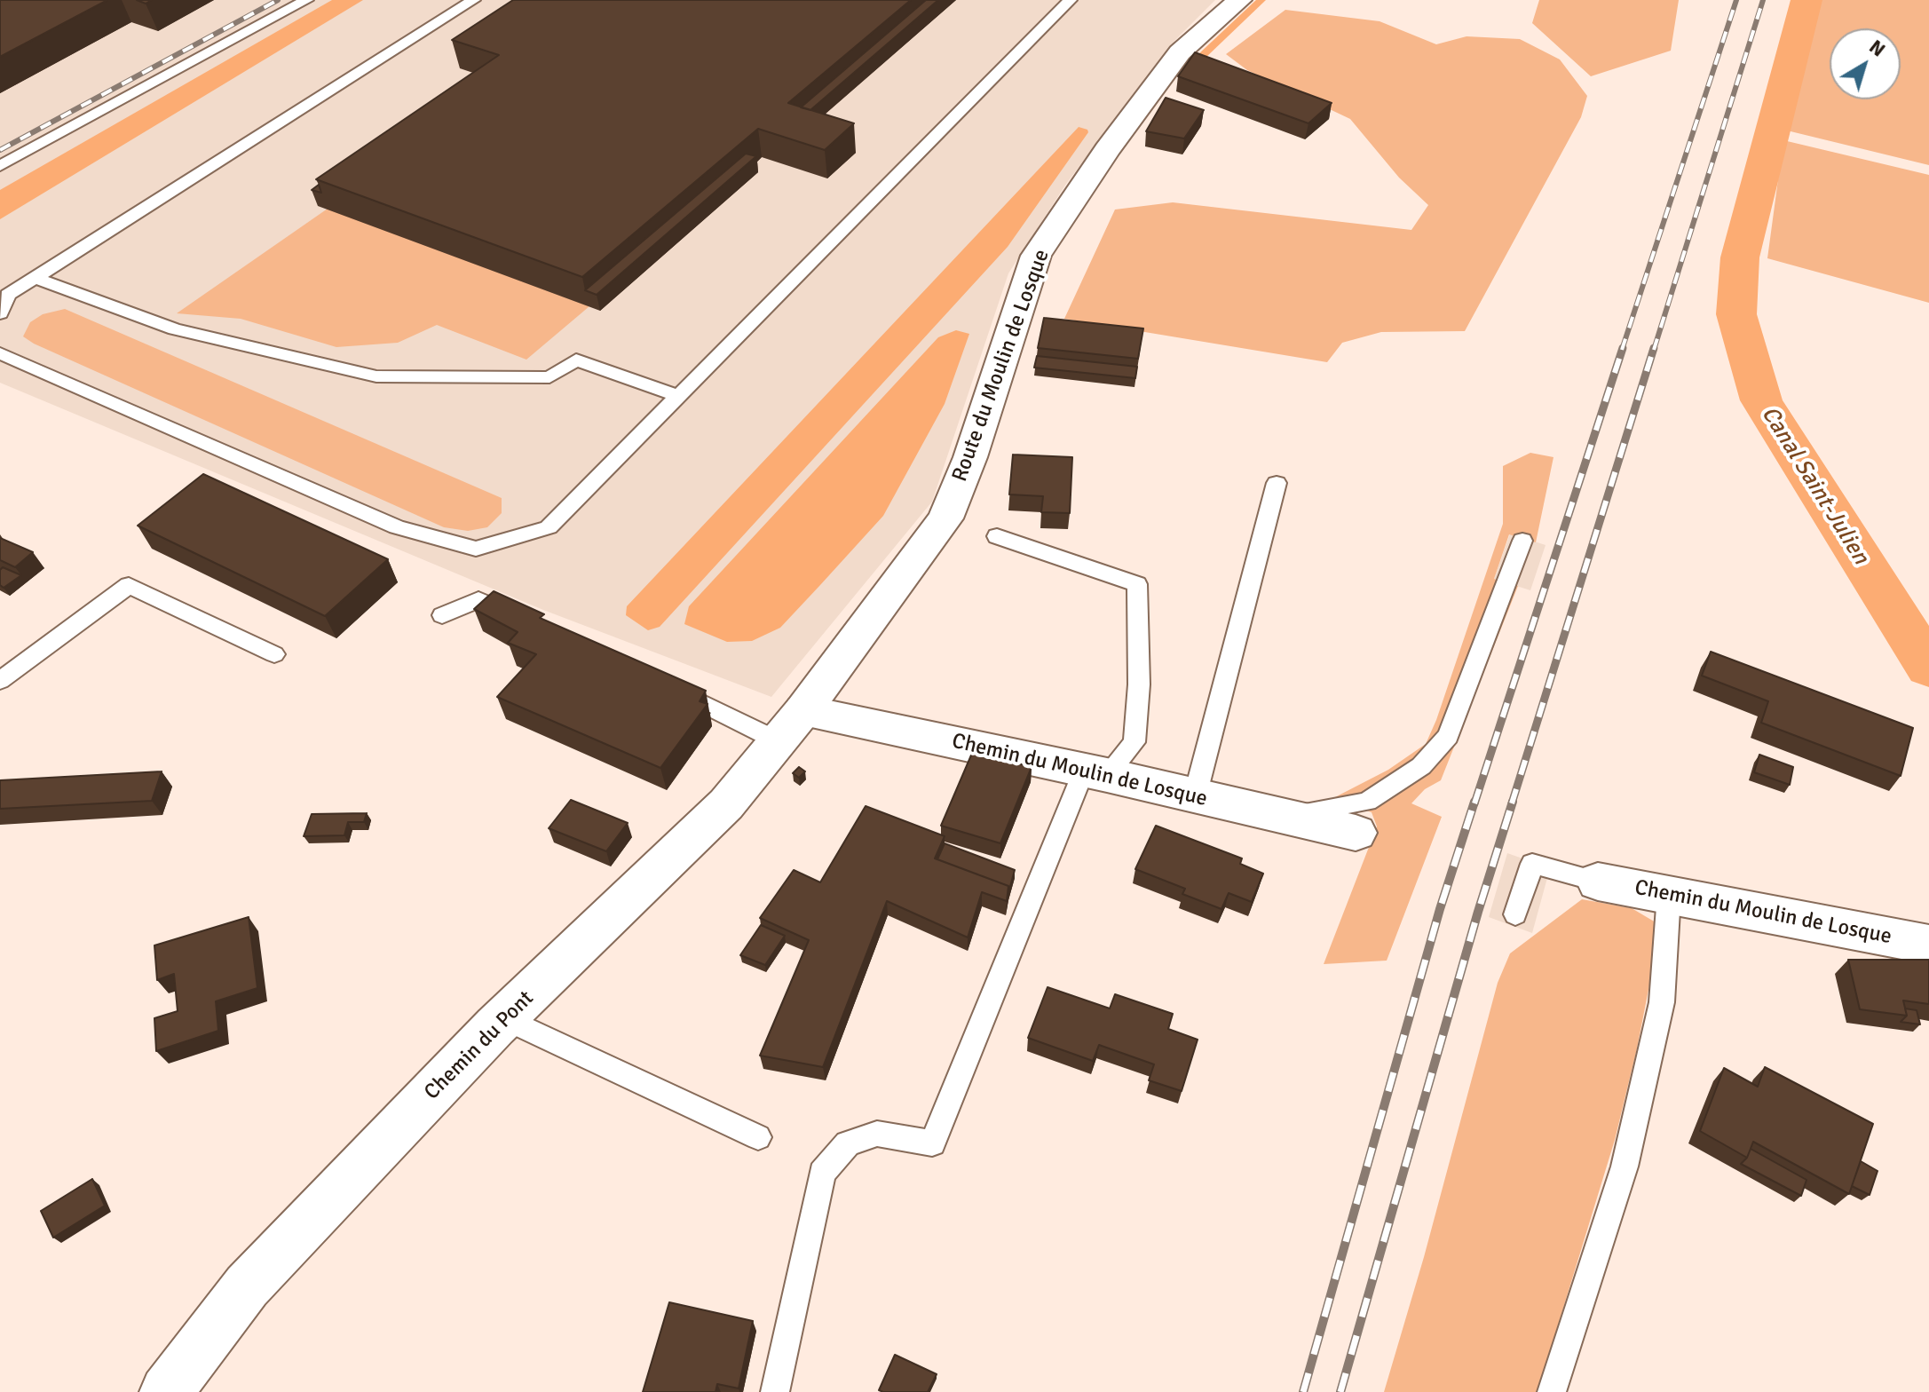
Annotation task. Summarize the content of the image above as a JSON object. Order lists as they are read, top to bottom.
{
  "streets": {
    "street": ["Route du Moulin de Losque", "Chemin du Moulin de Losque", "Chemin du Pont"]
  },
  "crossings": [
    ["Route du Moulin de Losque", "Chemin du Moulin de Losque"],
    ["Route du Moulin de Losque", "Chemin du Pont"],
    ["Chemin du Moulin de Losque", "Chemin du Pont"]
  ],
  "water": ["Canal Saint-Julien"],
  "north": "top right"
}
